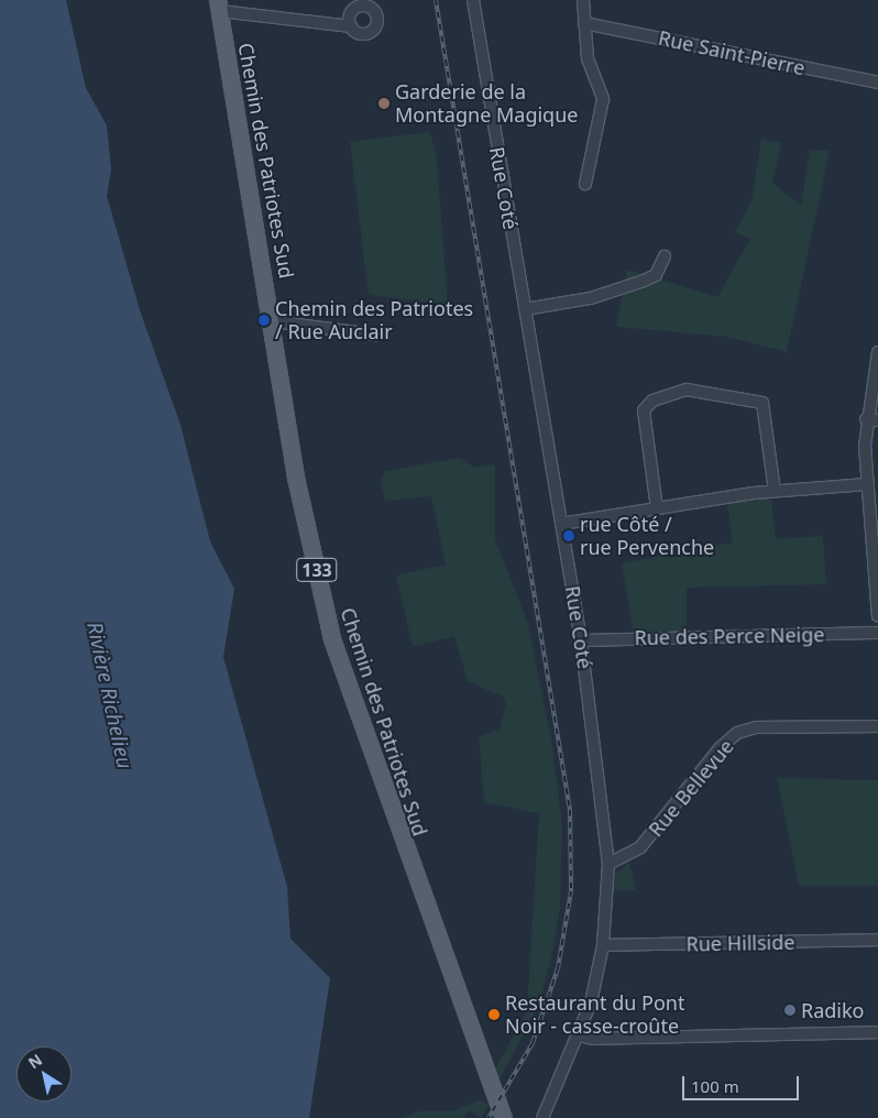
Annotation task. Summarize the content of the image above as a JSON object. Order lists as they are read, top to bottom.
{
  "streets": {
    "main road": ["Chemin des Patriotes Sud", "133"],
    "street": [
      "Rue Saint-Pierre",
      "Rue Coté",
      "Rue des Perce Neige",
      "Rue Bellevue",
      "Rue Hillside"
    ]
  },
  "crossings": [
    ["Rue Coté", "Rue des Perce Neige"],
    ["Rue Coté", "Rue Bellevue"],
    ["Rue Coté", "Rue Hillside"]
  ],
  "water": ["Rivière Richelieu"],
  "places": [
    "Garderie de la Montagne Magique",
    "Chemin des Patriotes / Rue Auclair",
    "rue Côté / rue Pervenche",
    "Radiko",
    "Restaurant du Pont Noir - casse-croûte"
  ],
  "scale_bar": "100 m",
  "north": "top left"
}
